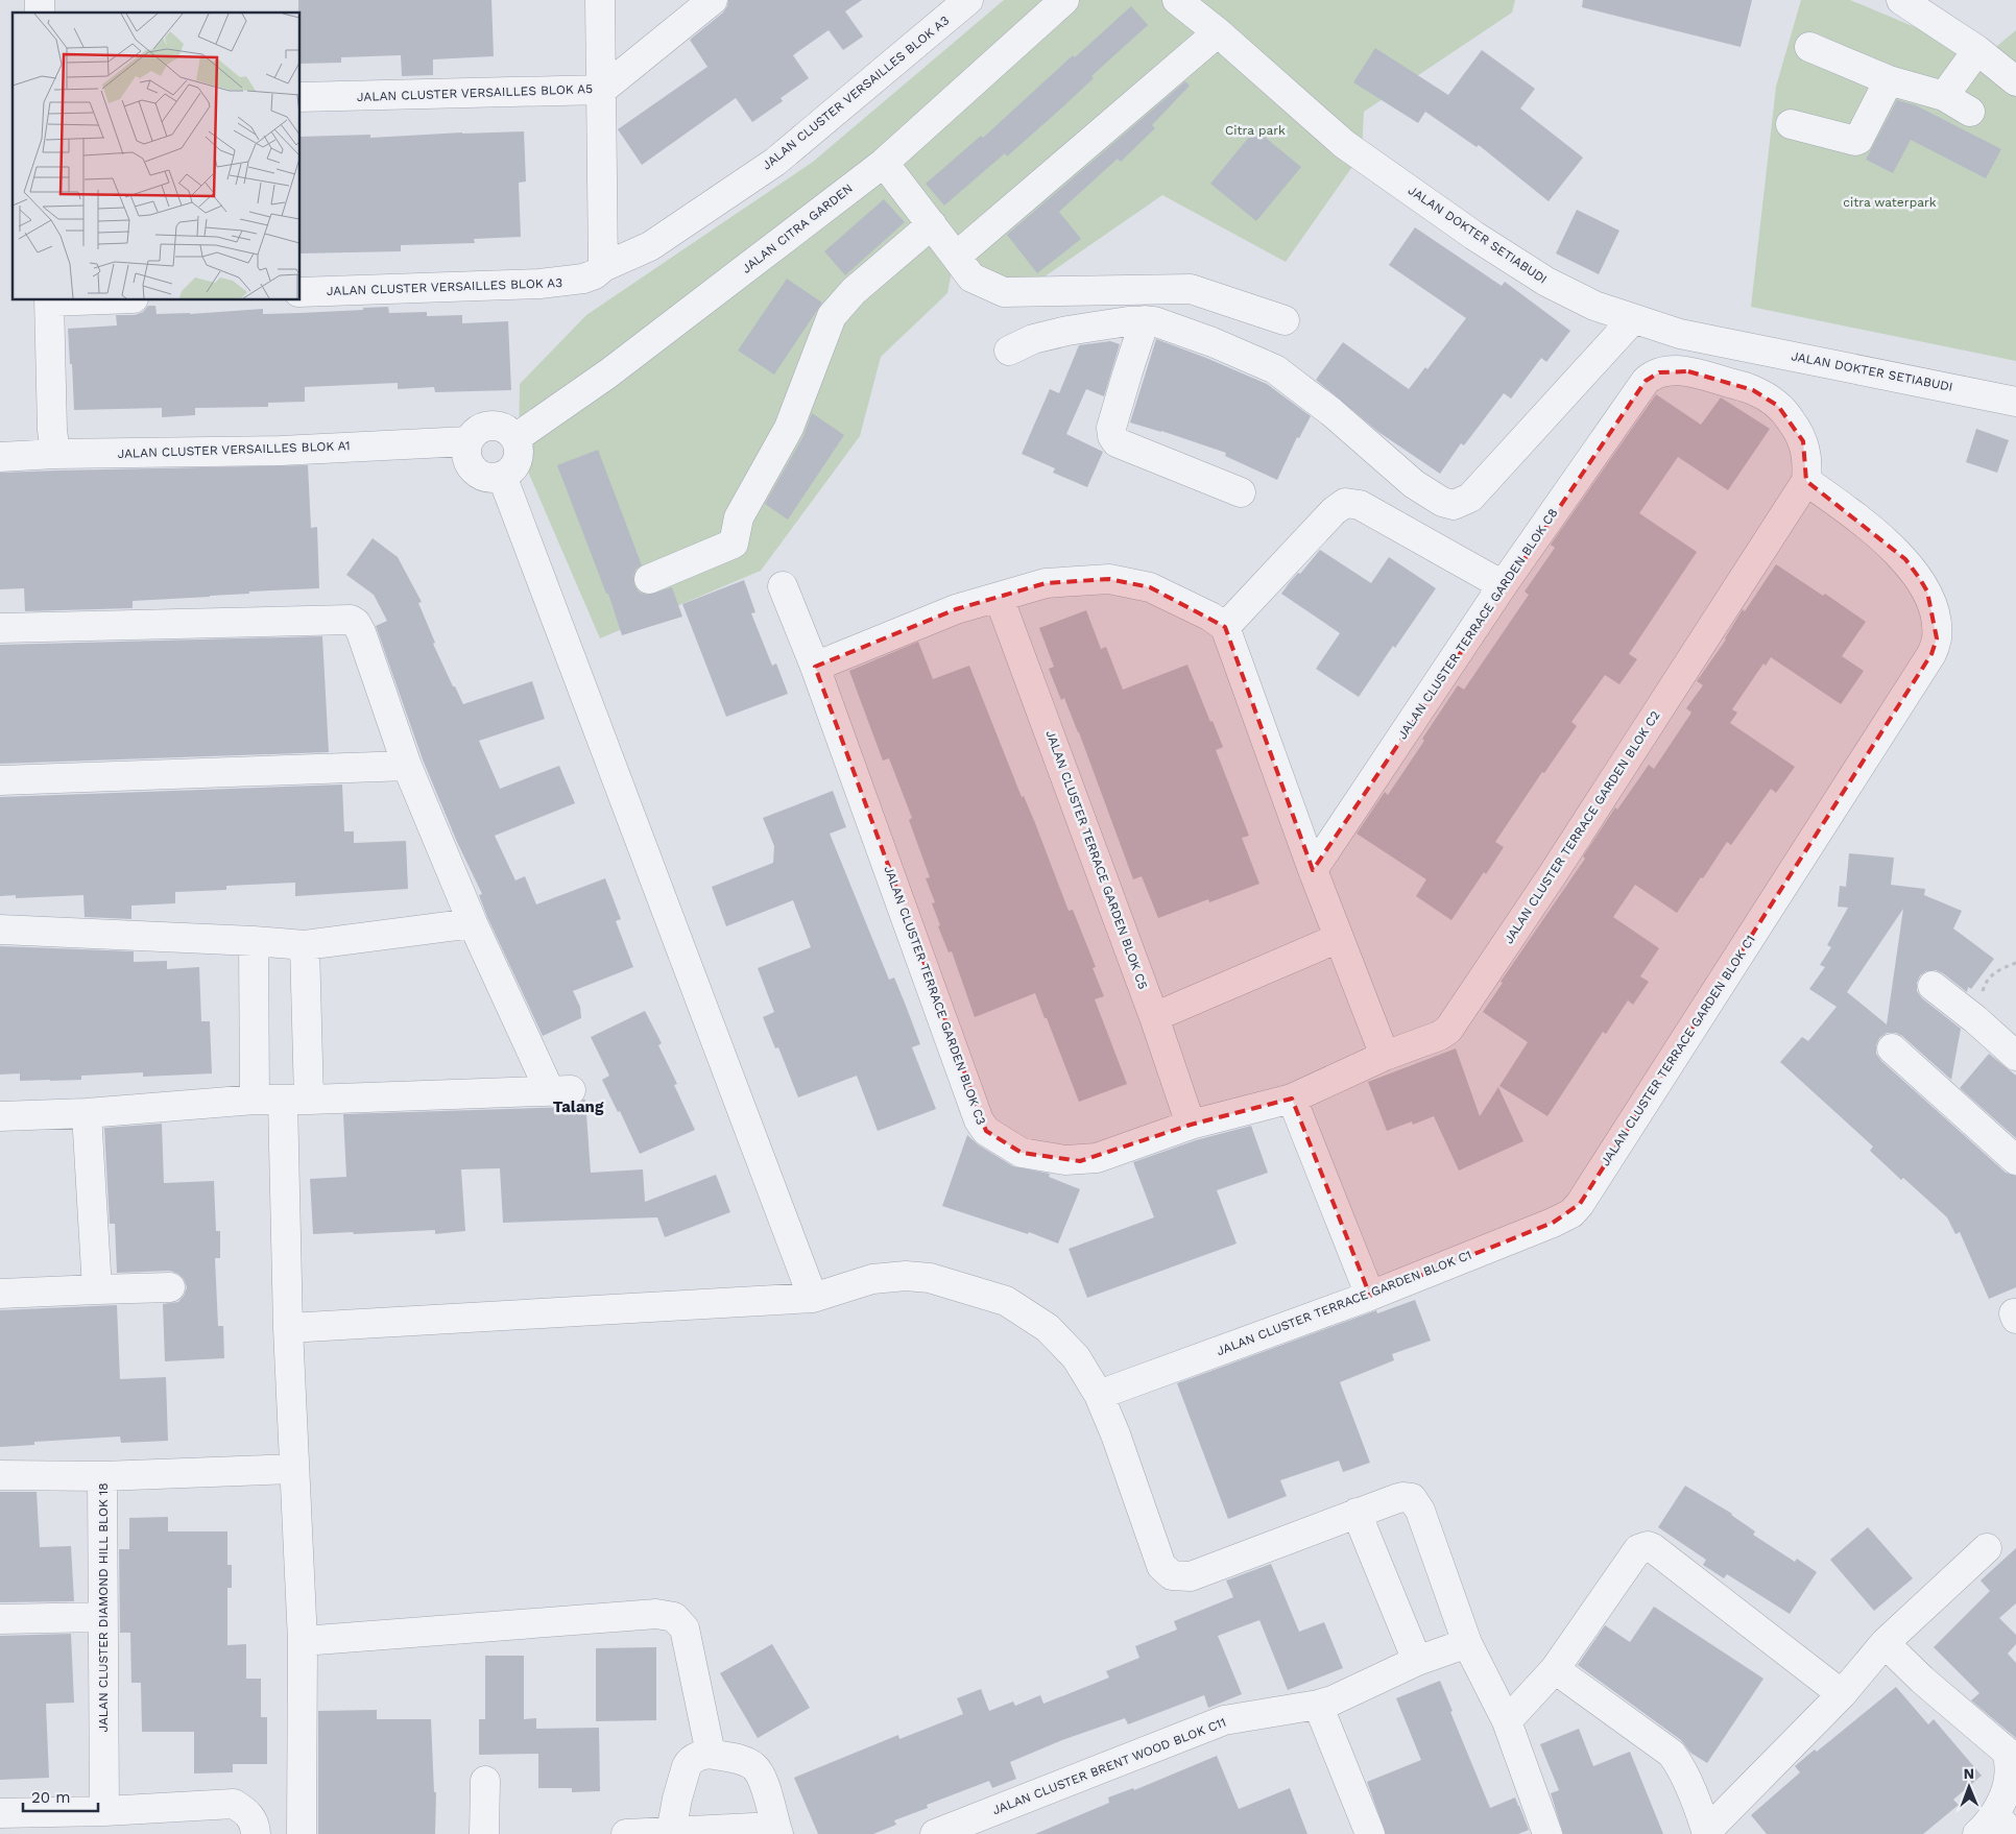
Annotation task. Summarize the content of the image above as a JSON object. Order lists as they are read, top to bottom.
{
  "streets": {
    "street": [
      "JALAN CLUSTER VERSAILLES BLOK A5",
      "JALAN CLUSTER VERSAILLES BLOK A3",
      "JALAN CITRA GARDEN",
      "JALAN DOKTER SETIABUDI",
      "JALAN CLUSTER VERSAILLES BLOK A1",
      "JALAN CLUSTER TERRACE GARDEN BLOK C8",
      "JALAN CLUSTER TERRACE GARDEN BLOK C2",
      "JALAN CLUSTER TERRACE GARDEN BLOK C5",
      "JALAN CLUSTER TERRACE GARDEN BLOK C3",
      "JALAN CLUSTER TERRACE GARDEN BLOK C1",
      "JALAN CLUSTER DIAMOND HILL BLOK 18",
      "JALAN CLUSTER BRENT WOOD BLOK C11"
    ]
  },
  "crossings": [
    ["JALAN CITRA GARDEN", "JALAN CLUSTER VERSAILLES BLOK A1"],
    ["JALAN CLUSTER TERRACE GARDEN BLOK C8", "JALAN CLUSTER TERRACE GARDEN BLOK C2"],
    ["JALAN CLUSTER TERRACE GARDEN BLOK C8", "JALAN CLUSTER TERRACE GARDEN BLOK C1"],
    ["JALAN CLUSTER TERRACE GARDEN BLOK C2", "JALAN CLUSTER TERRACE GARDEN BLOK C3"],
    ["JALAN CLUSTER TERRACE GARDEN BLOK C2", "JALAN CLUSTER TERRACE GARDEN BLOK C1"],
    ["JALAN CLUSTER TERRACE GARDEN BLOK C5", "JALAN CLUSTER TERRACE GARDEN BLOK C3"]
  ],
  "districts": ["Talang"],
  "parks": ["Citra park", "citra waterpark"],
  "scale_bar": "20 m",
  "north": "top"
}
